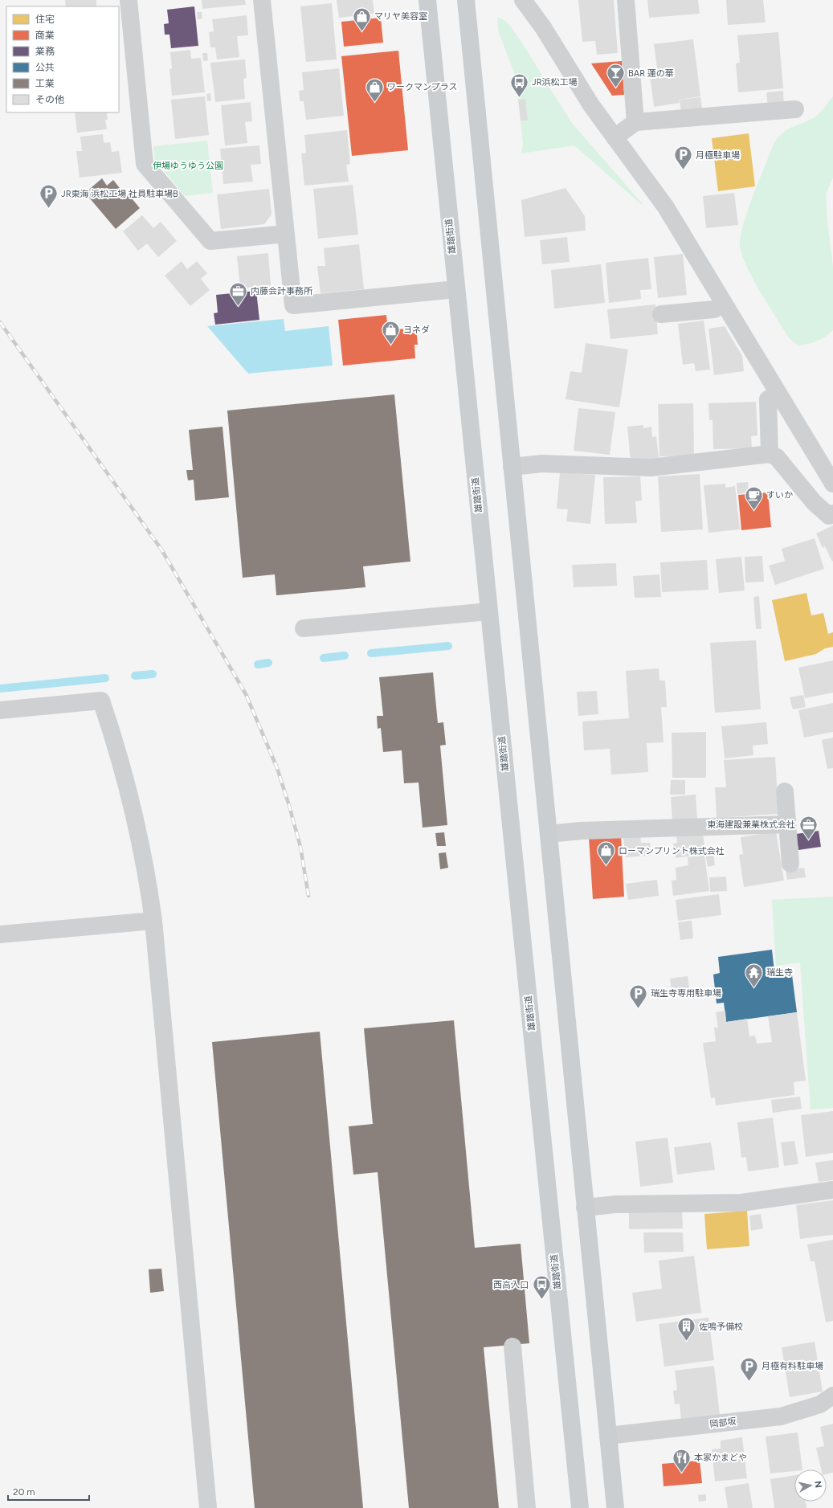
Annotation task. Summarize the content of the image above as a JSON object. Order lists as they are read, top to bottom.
{
  "streets": {
    "main road": ["雄踏街道"],
    "street": ["岡部坂"]
  },
  "parks": ["伊場ゆうゆう公園"],
  "places": {
    "shop": [
      "マリヤ美容室",
      "ワークマンプラス",
      "ヨネダ",
      "ローマンプリント株式会社"
    ],
    "bar": ["BAR 蓮の華"],
    "bus stop": ["JR浜松工場", "西高入口"],
    "parking": [
      "月極駐車場",
      "JR東海 浜松工場 社員駐車場B",
      "瑞生寺専用駐車場",
      "月極有料駐車場"
    ],
    "office": ["内藤会計事務所", "東海建設兼業株式会社"],
    "cafe": ["すいか"],
    "temple": ["瑞生寺"],
    "building": ["佐鳴予備校"],
    "restaurant": ["本家かまどや"]
  },
  "legend": [
    "住宅",
    "商業",
    "業務",
    "公共",
    "工業",
    "その他"
  ],
  "scale_bar": "20 m",
  "north": "right"
}
